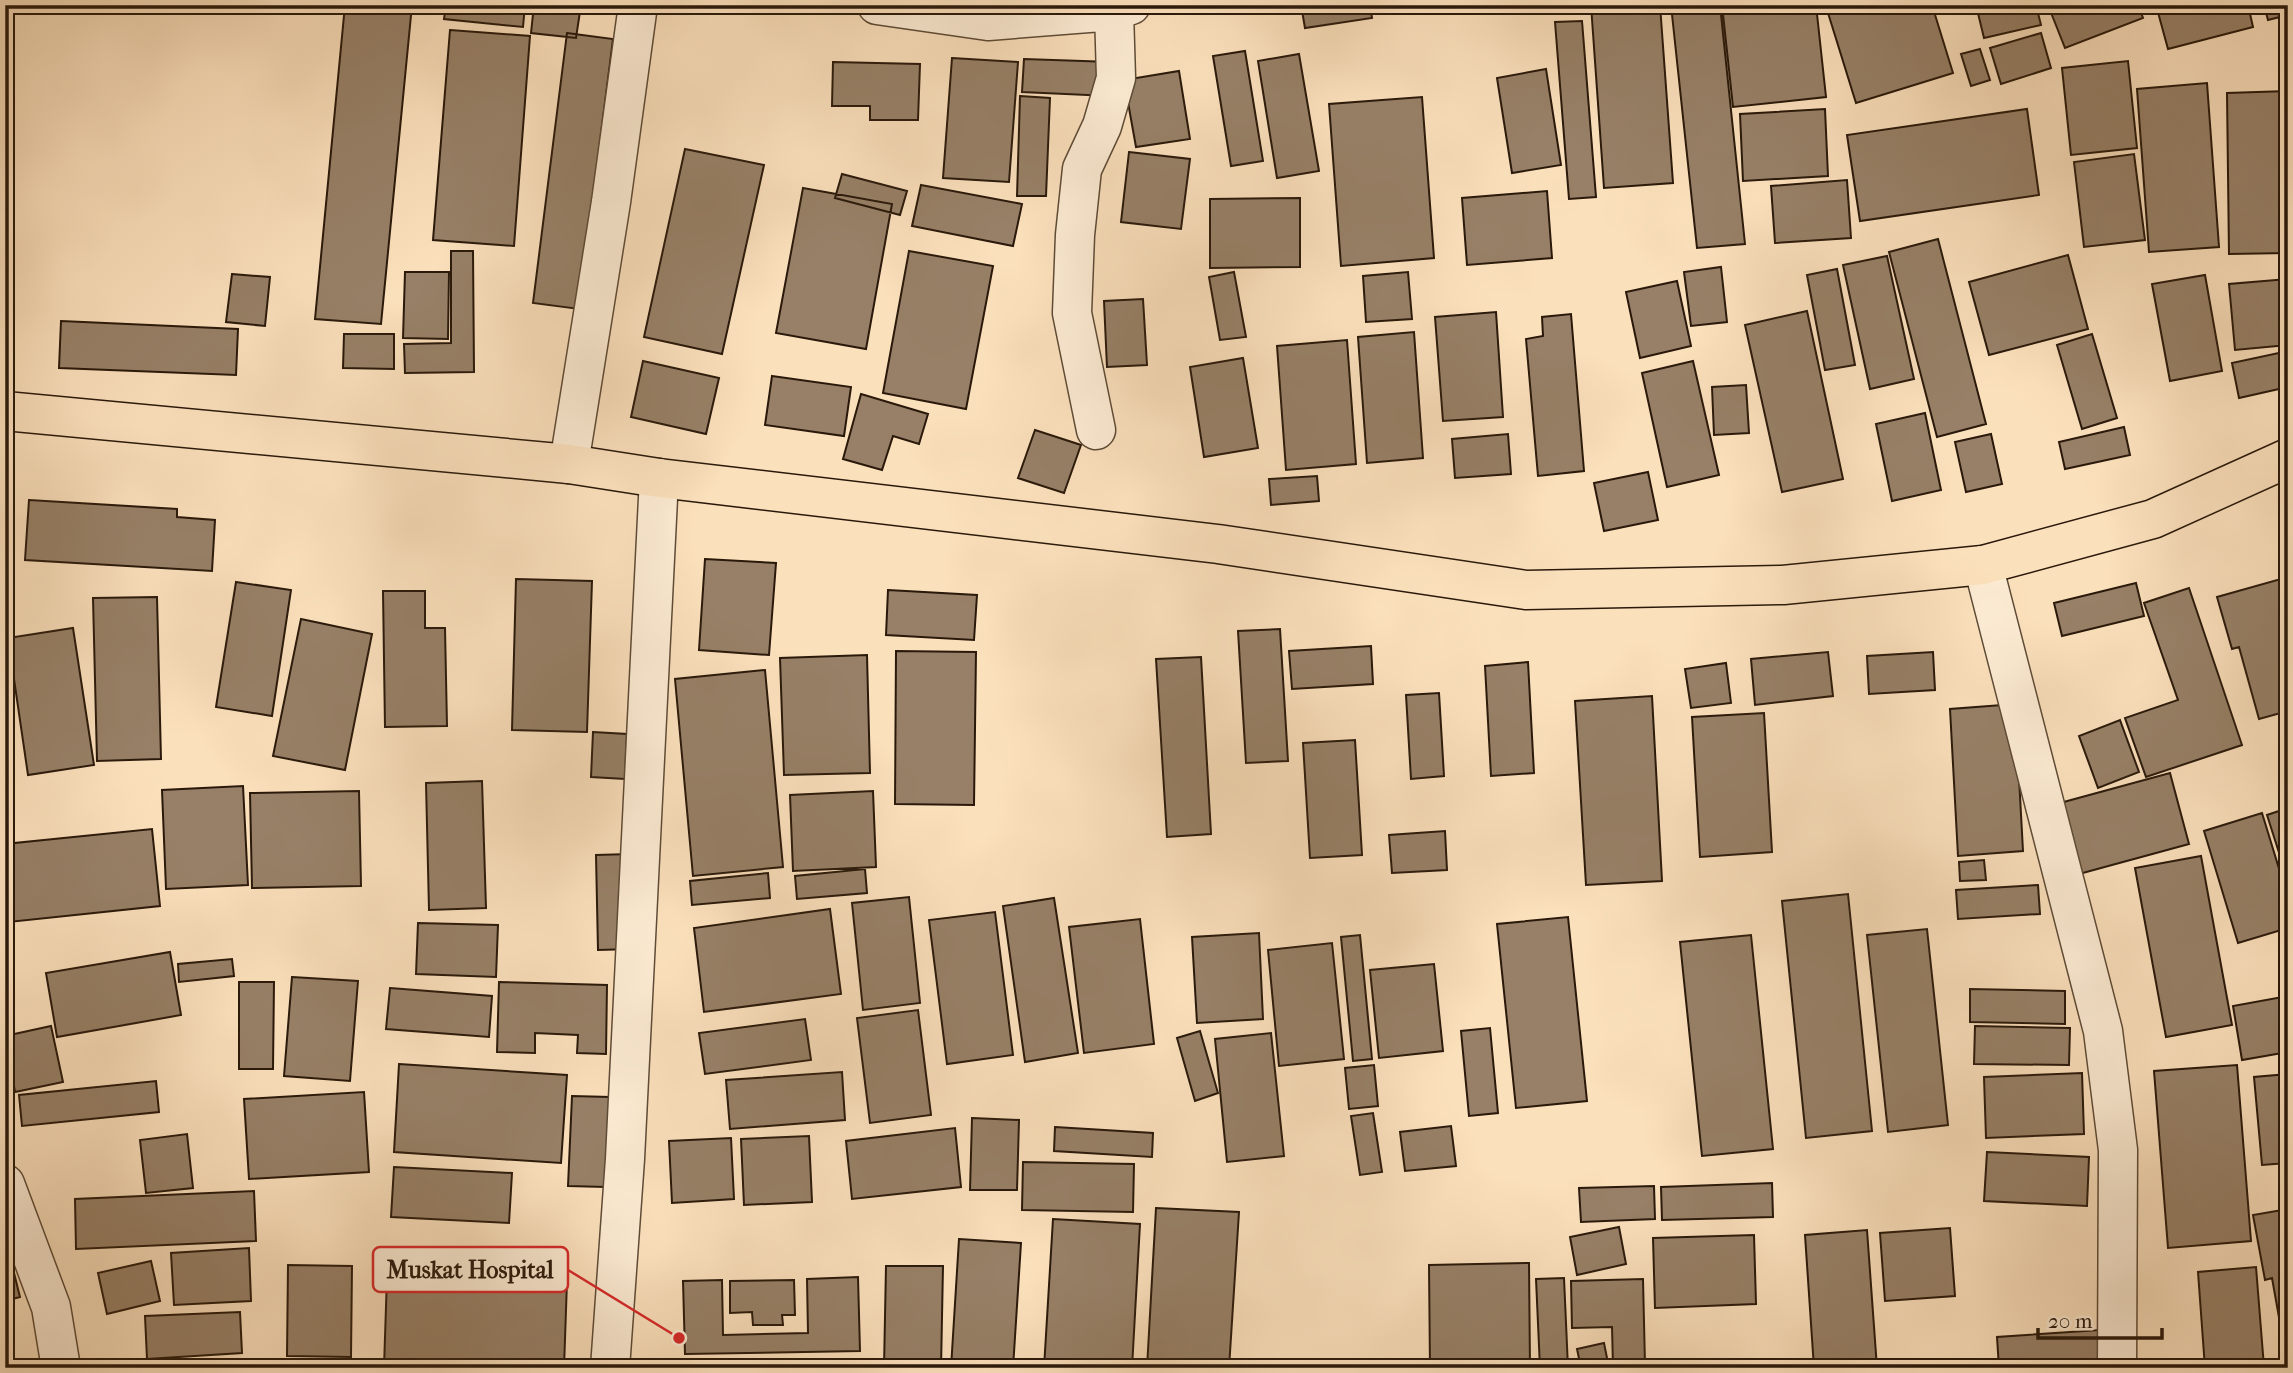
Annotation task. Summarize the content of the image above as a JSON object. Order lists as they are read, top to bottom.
{
  "places": ["Muskat Hospital"],
  "scale_bar": "20 m"
}
